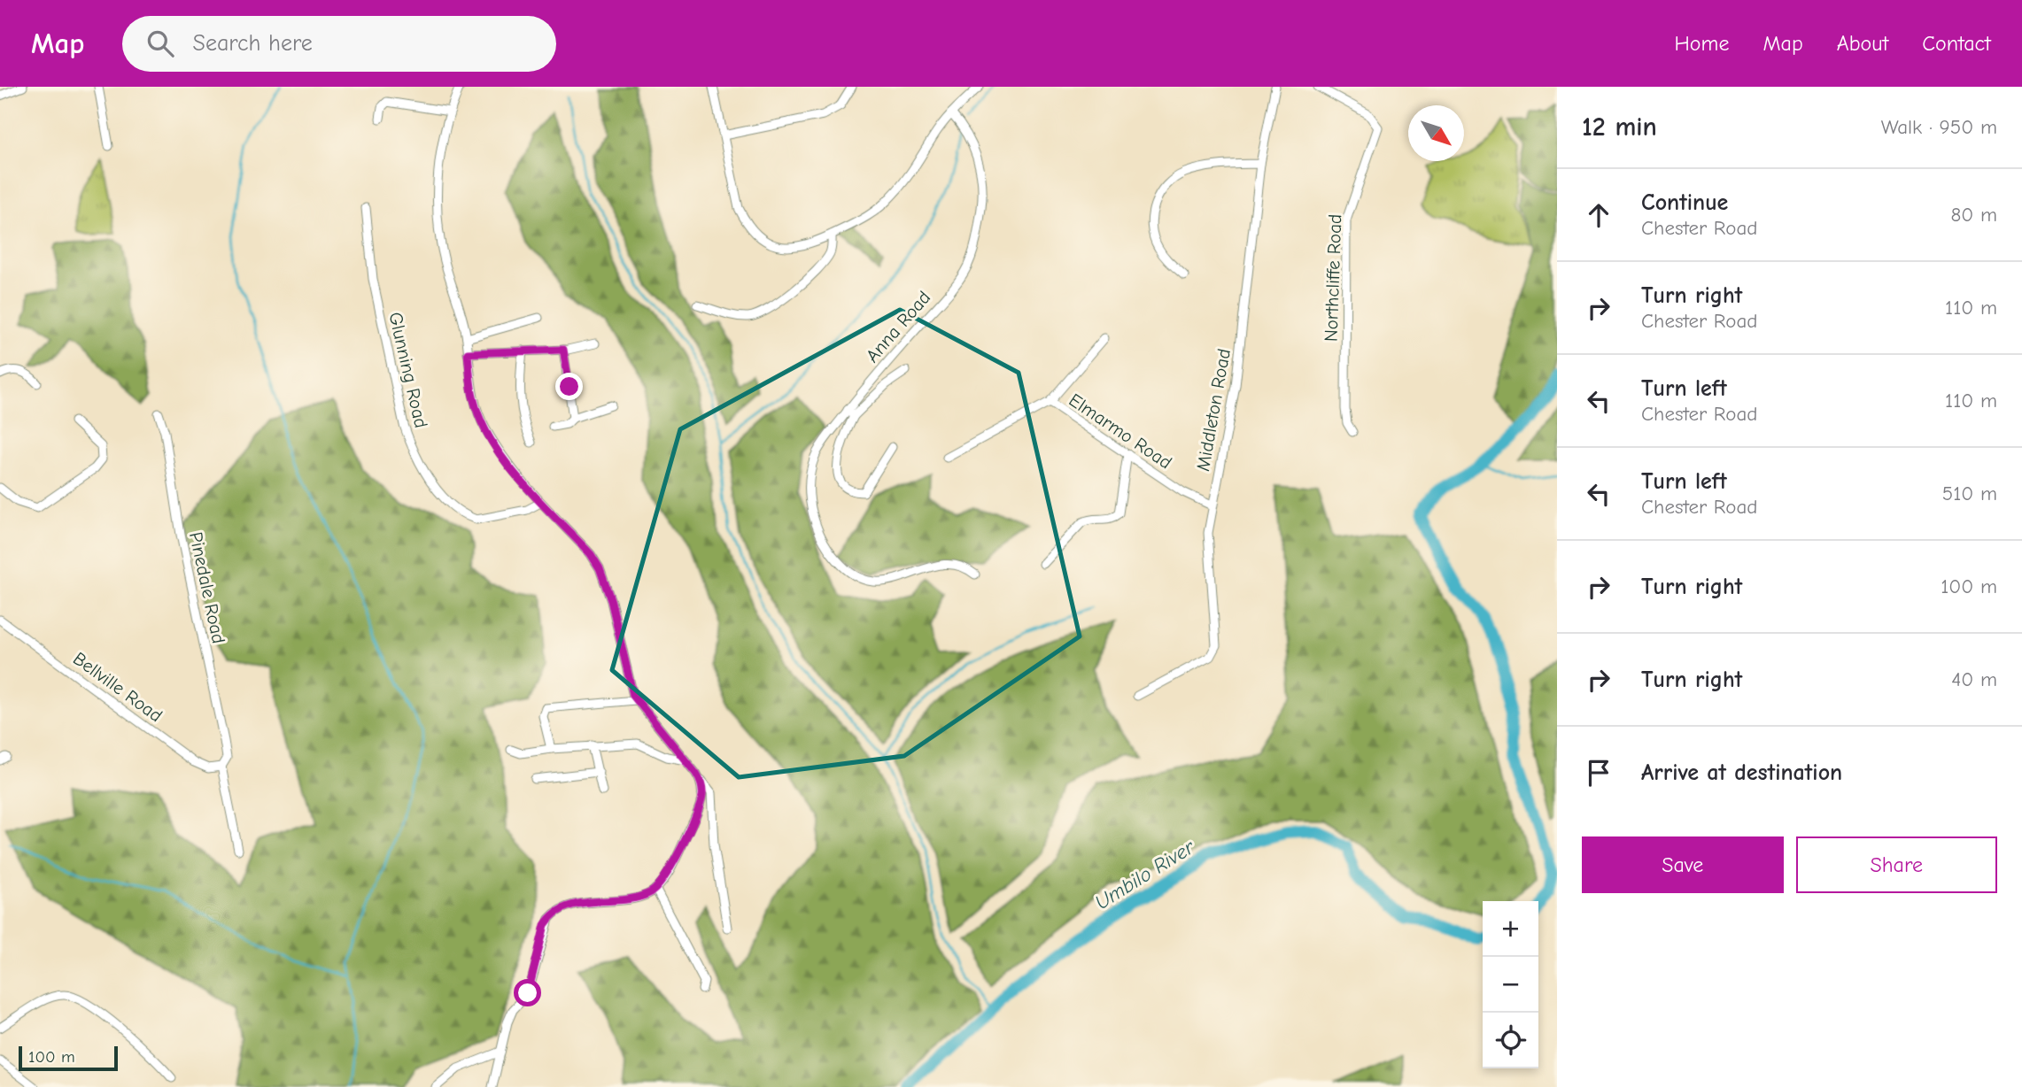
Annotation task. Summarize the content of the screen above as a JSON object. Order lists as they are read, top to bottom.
{
  "streets": {
    "street": [
      "Northcliffe Road",
      "Anna Road",
      "Glunning Road",
      "Middleton Road",
      "Elmarmo Road",
      "Pinedale Road",
      "Bellville Road"
    ]
  },
  "crossings": [
    ["Middleton Road", "Elmarmo Road"],
    ["Pinedale Road", "Bellville Road"]
  ],
  "water": ["Umbilo River"],
  "scale_bar": "100 m",
  "north": "bottom right",
  "page": {
    "header": "Map",
    "search": "Search here",
    "nav": [
      "Home",
      "Map",
      "About",
      "Contact"
    ],
    "heading": ["12 min", "Walk · 950 m"],
    "list": [
      ["Continue", "Chester Road", "80 m"],
      ["Turn right", "Chester Road", "110 m"],
      ["Turn left", "Chester Road", "110 m"],
      ["Turn left", "Chester Road", "510 m"],
      ["Turn right", "100 m"],
      ["Turn right", "40 m"],
      "Arrive at destination"
    ],
    "buttons": ["Save", "Share"],
    "map_buttons": ["+", "−"],
    "scale": "100 m"
  }
}
